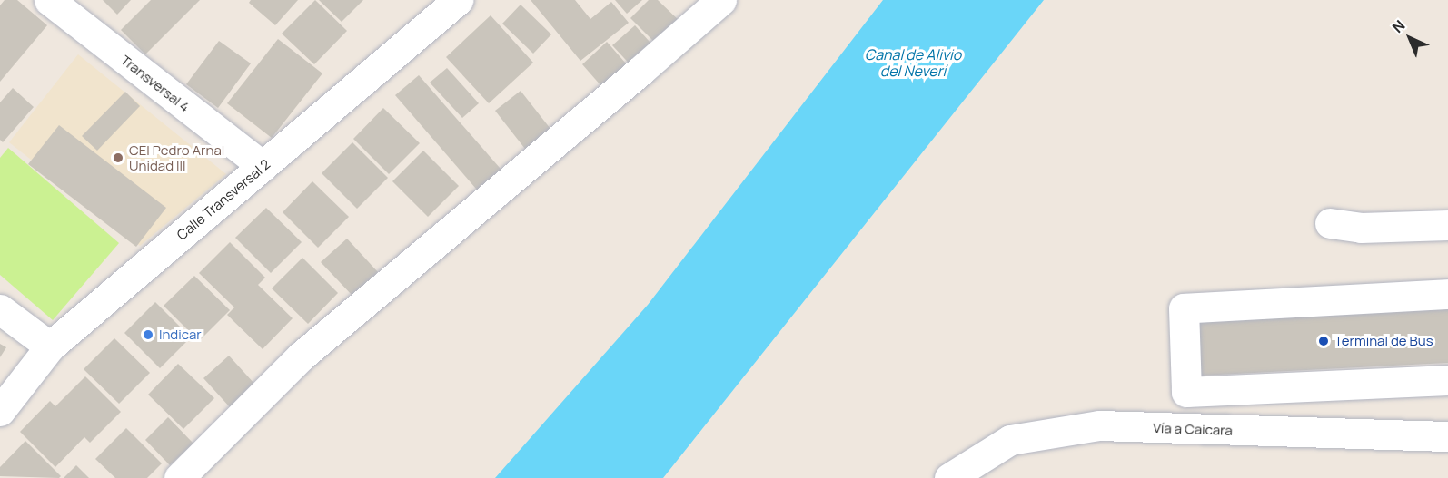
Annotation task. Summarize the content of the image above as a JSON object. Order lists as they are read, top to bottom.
{
  "streets": {
    "street": ["Transversal 4", "Calle Transversal 2", "Vía a Caicara"]
  },
  "crossings": [
    ["Transversal 4", "Calle Transversal 2"]
  ],
  "water": ["Canal de Alivio del Neverí"],
  "places": ["CEI Pedro Arnal Unidad III", "Indicar", "Terminal de Bus"],
  "north": "top left"
}
